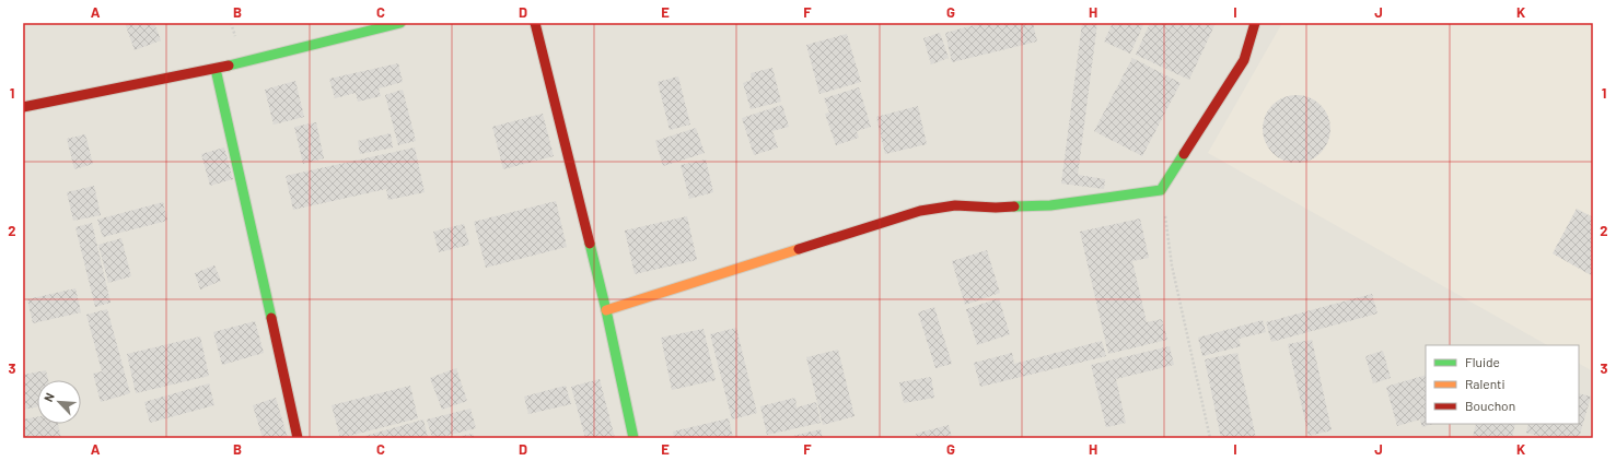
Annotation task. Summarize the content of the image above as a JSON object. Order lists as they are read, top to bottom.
{
  "legend": ["Fluide", "Ralenti", "Bouchon"],
  "north": "top left",
  "grid": {
    "columns": [
      "A",
      "B",
      "C",
      "D",
      "E",
      "F",
      "G",
      "H",
      "I",
      "J",
      "K"
    ],
    "rows": ["1", "2", "3"]
  }
}
